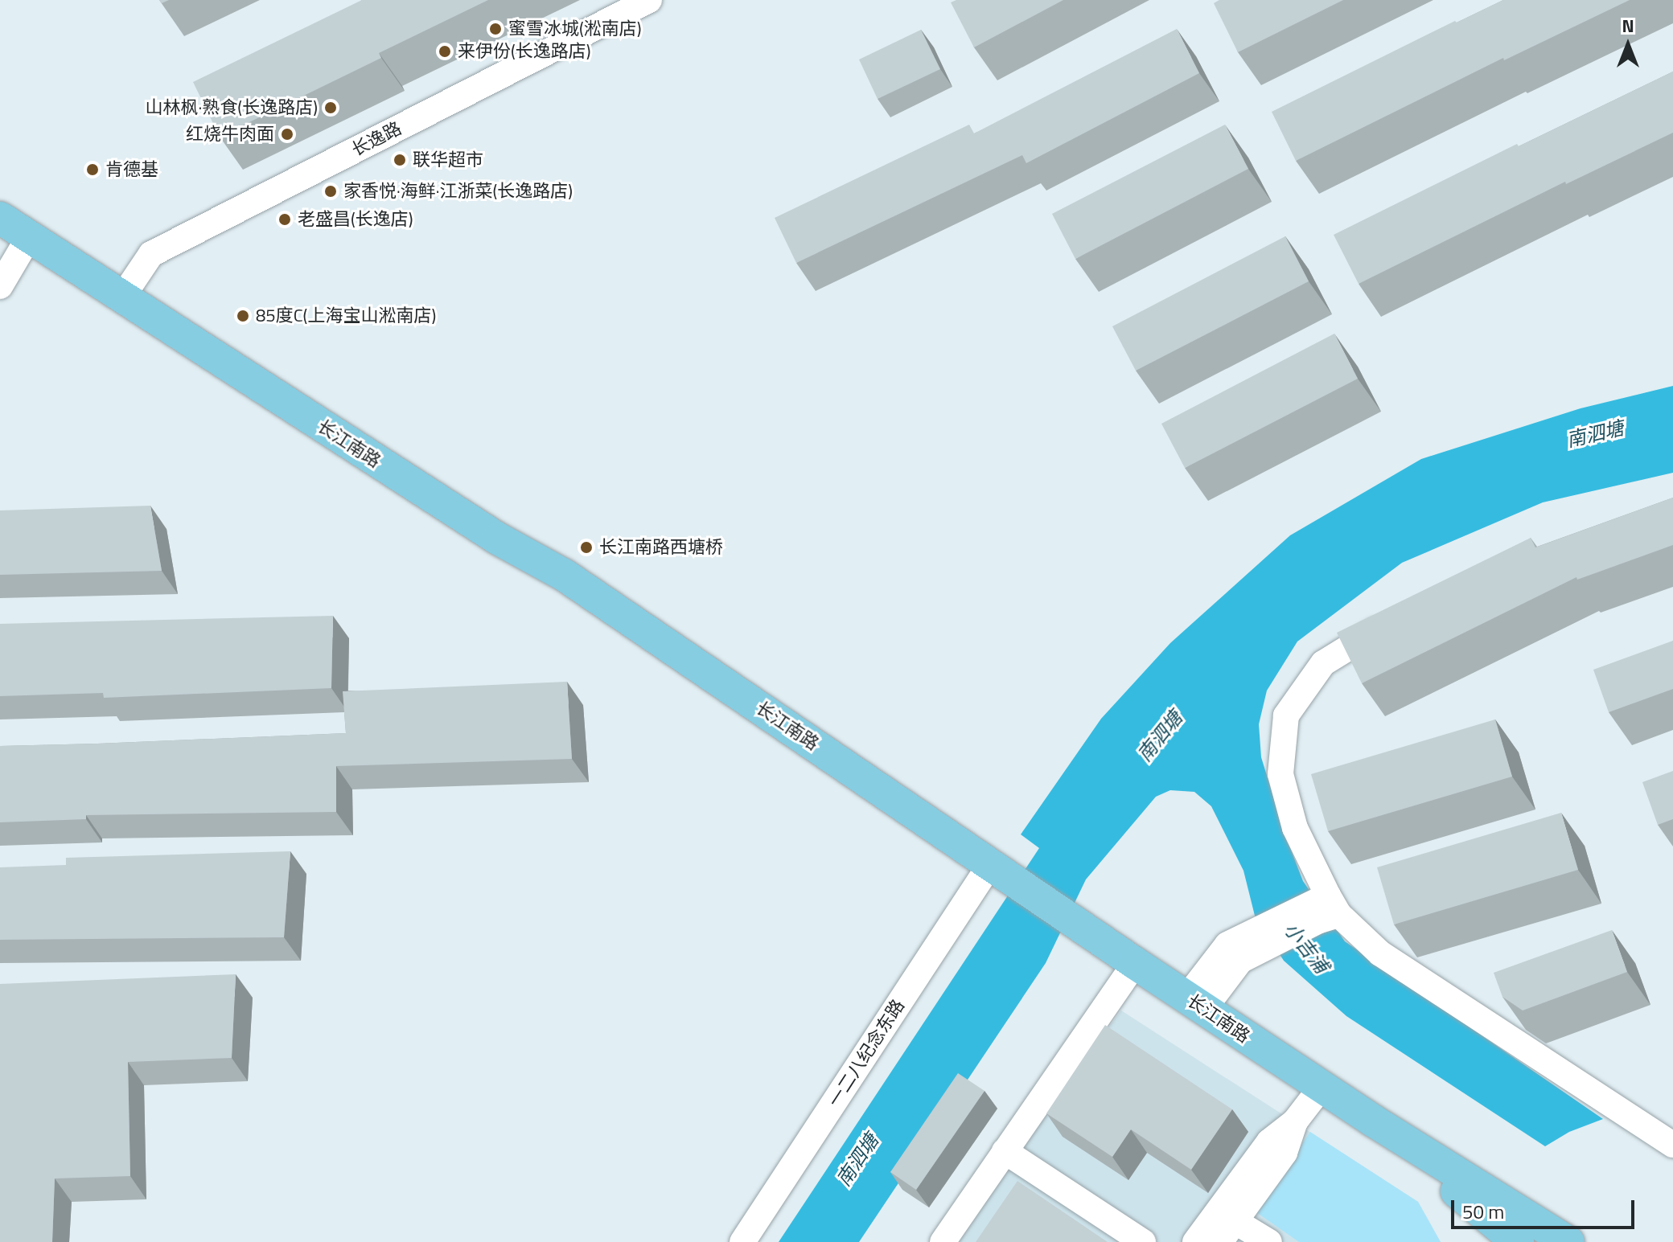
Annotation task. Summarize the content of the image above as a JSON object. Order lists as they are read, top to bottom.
{
  "streets": {
    "main road": ["长江南路"],
    "street": ["长逸路", "一二八纪念东路"]
  },
  "crossings": [
    ["长逸路", "长江南路"],
    ["长江南路", "一二八纪念东路"]
  ],
  "water": ["南泗塘", "小吉浦"],
  "places": [
    "蜜雪冰城(淞南店)",
    "来伊份(长逸路店)",
    "山林枫·熟食(长逸路店)",
    "红烧牛肉面",
    "联华超市",
    "肯德基",
    "家香悦·海鲜·江浙菜(长逸路店)",
    "老盛昌(长逸店)",
    "85度C(上海宝山淞南店)",
    "长江南路西塘桥"
  ],
  "scale_bar": "50 m",
  "north": "top"
}
